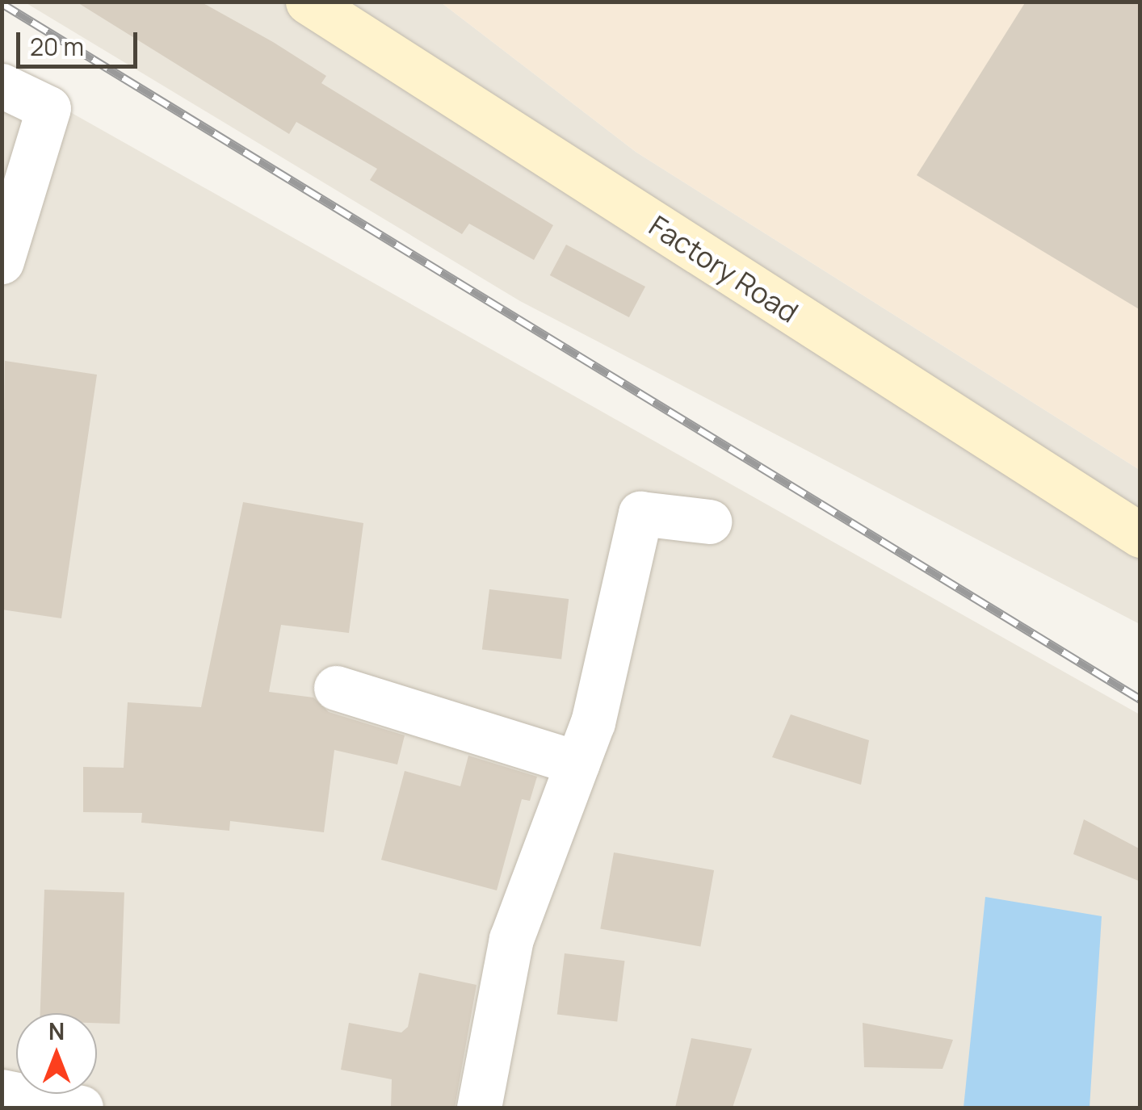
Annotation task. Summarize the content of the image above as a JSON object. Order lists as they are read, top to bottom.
{
  "streets": {
    "main road": ["Factory Road"]
  },
  "scale_bar": "20 m",
  "north": "top"
}
